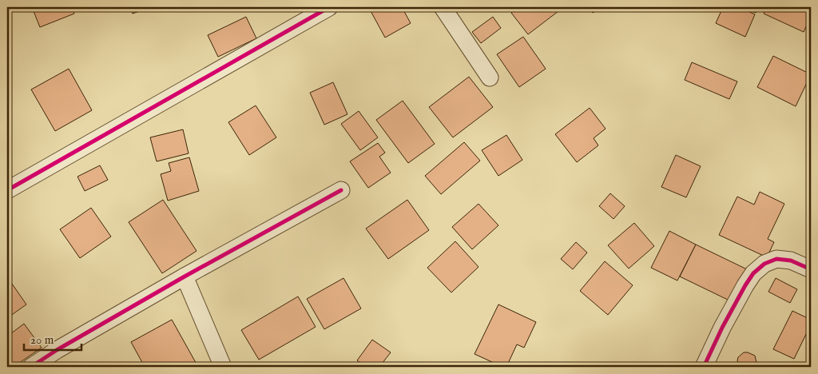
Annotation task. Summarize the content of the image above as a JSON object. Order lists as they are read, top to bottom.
{
  "scale_bar": "20 m"
}
